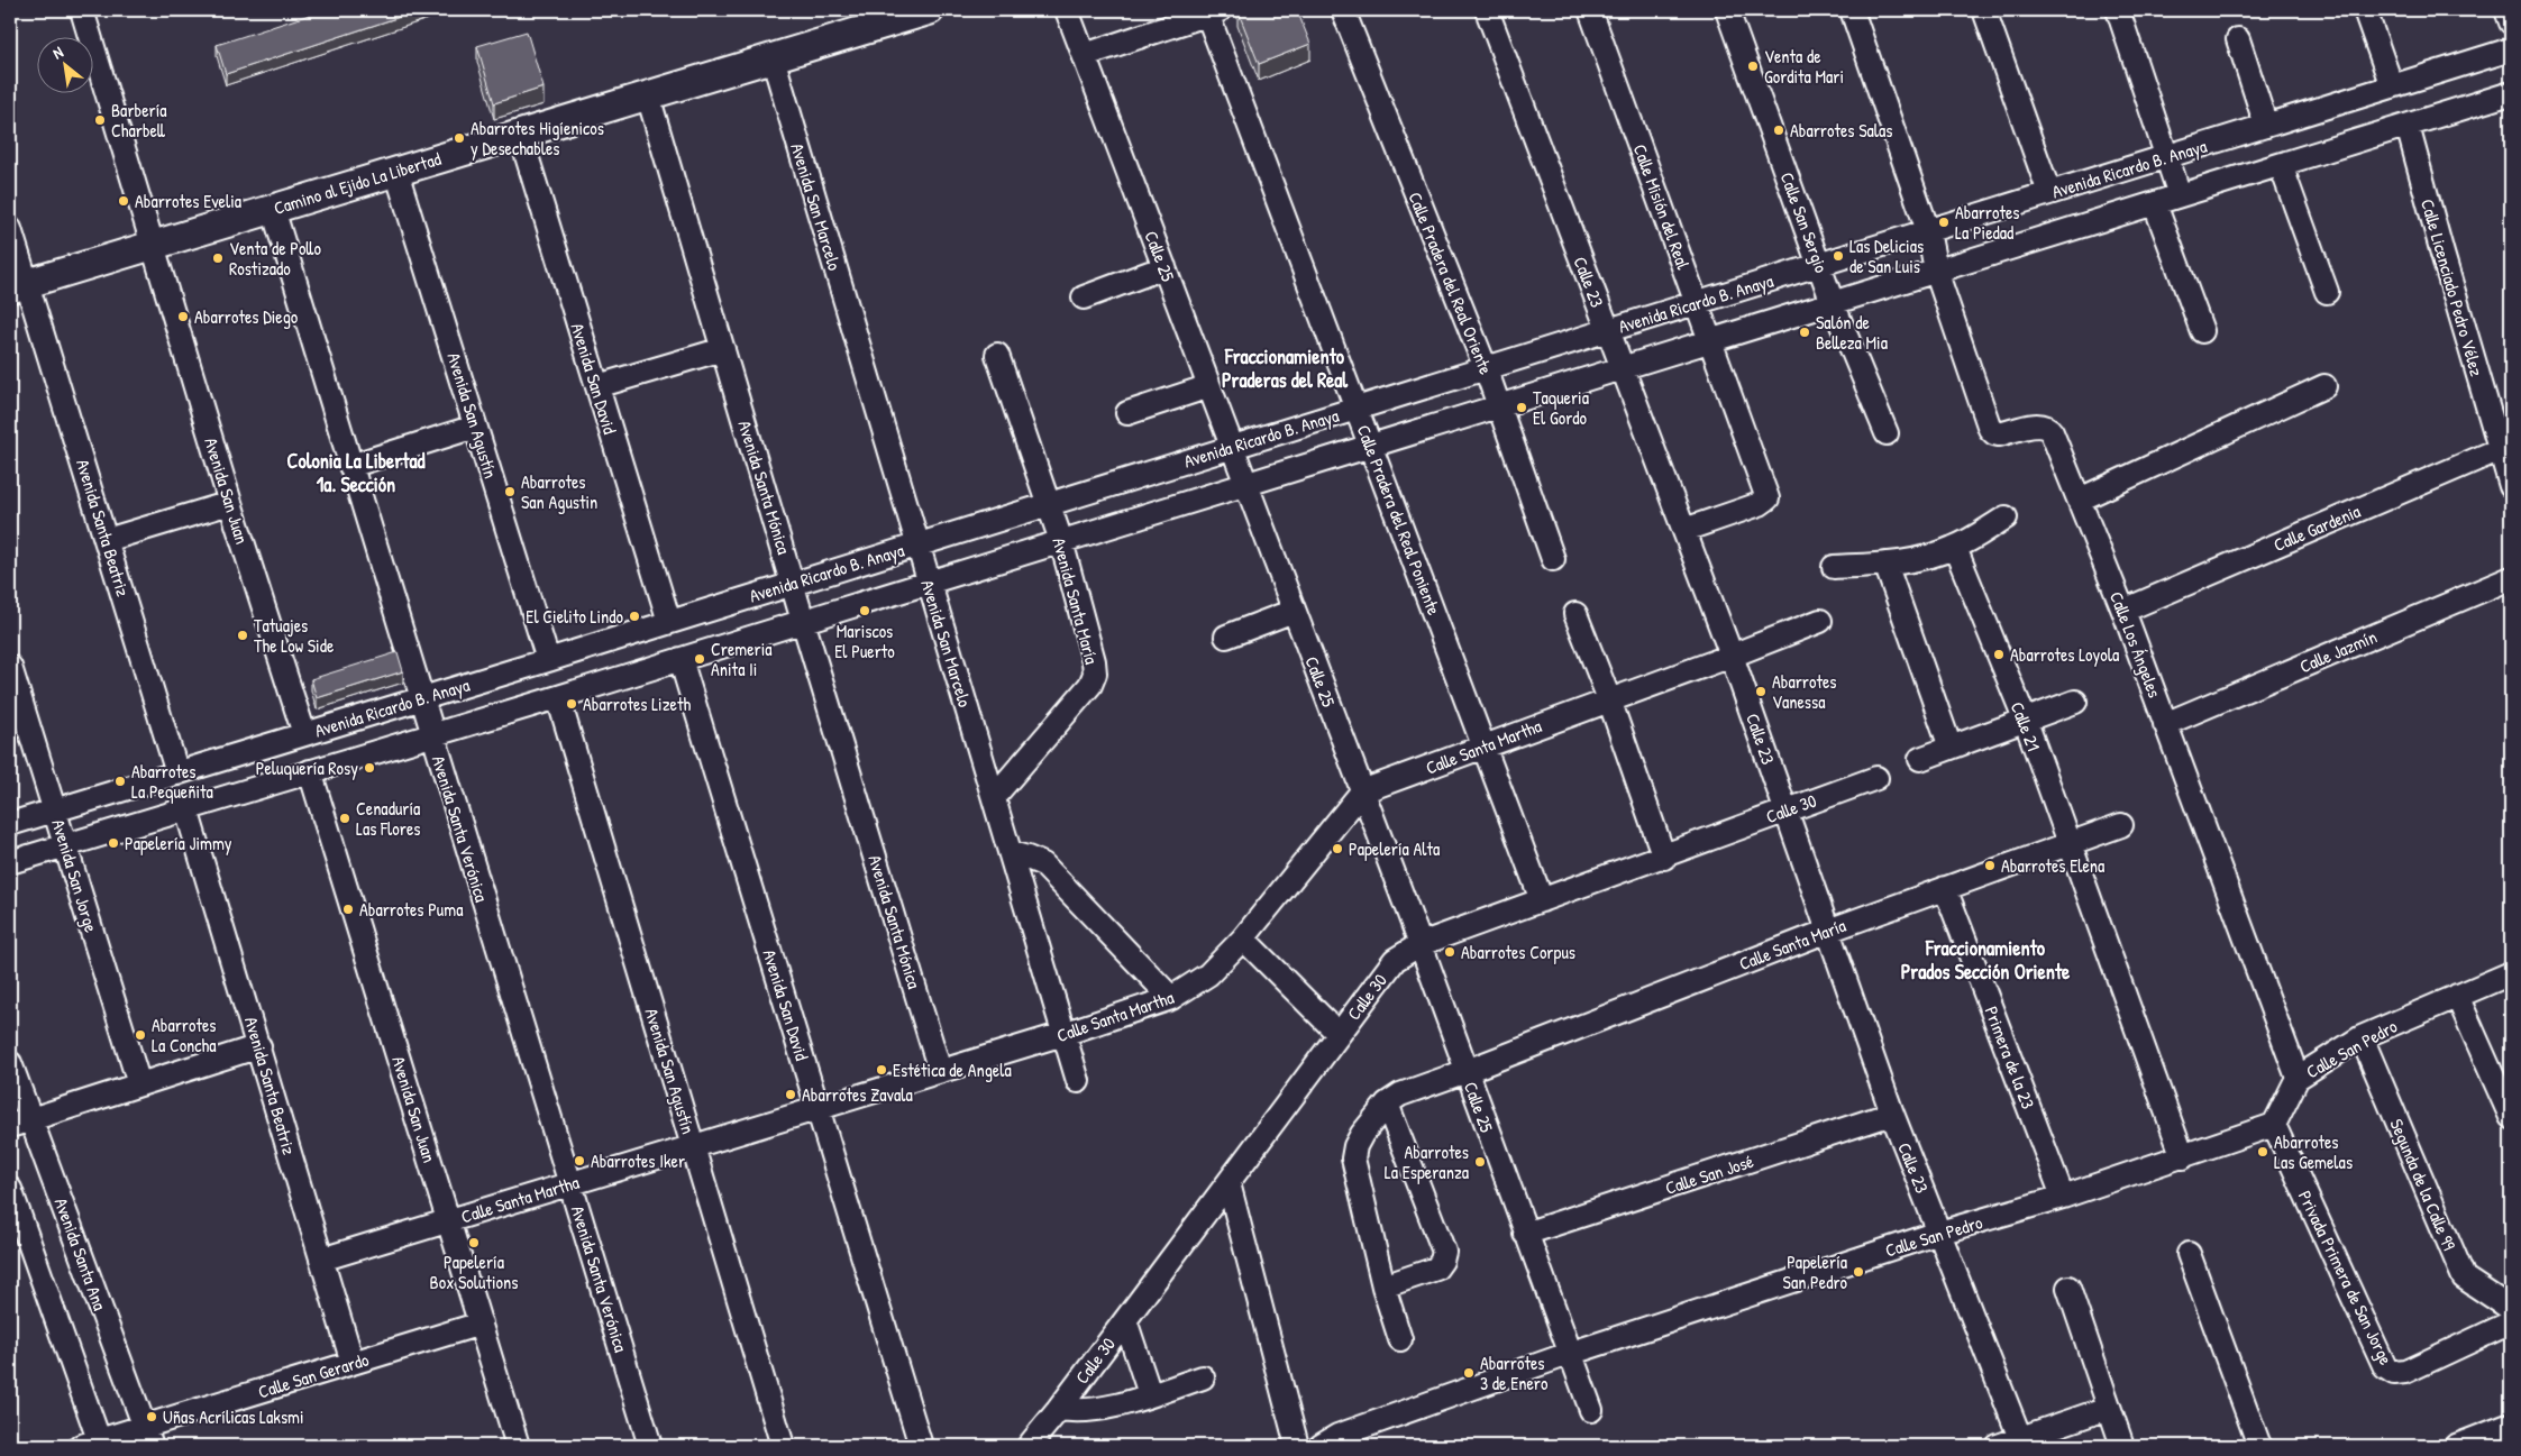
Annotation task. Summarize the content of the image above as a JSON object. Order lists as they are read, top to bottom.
{
  "streets": {
    "main road": ["Camino al Ejido La Libertad"],
    "street": [
      "Avenida Ricardo B. Anaya",
      "Avenida San Marcelo",
      "Calle Misión del Real",
      "Calle San Sergio",
      "Calle 25",
      "Calle 23",
      "Calle Pradera del Real Oriente",
      "Calle Licenciado Pedro Vélez",
      "Avenida San David",
      "Avenida San Agustín",
      "Avenida Santa Mónica",
      "Avenida San Juan",
      "Calle Pradera del Real Poniente",
      "Avenida Santa Beatriz",
      "Calle Gardenia",
      "Avenida Santa María",
      "Calle Los Ángeles",
      "Calle Jazmín",
      "Calle 21",
      "Calle Santa Martha",
      "Calle 30",
      "Avenida Santa Verónica",
      "Avenida San Jorge",
      "Calle Santa María",
      "Calle San Pedro",
      "Primera de la 23",
      "Calle San José",
      "Segunda de la Calle 99",
      "Avenida Santa Ana",
      "Privada Primera de San Jorge",
      "Calle San Gerardo"
    ]
  },
  "crossings": [
    ["Avenida Ricardo B. Anaya", "Avenida San Marcelo"],
    ["Avenida Ricardo B. Anaya", "Calle Misión del Real"],
    ["Avenida Ricardo B. Anaya", "Calle San Sergio"],
    ["Avenida Ricardo B. Anaya", "Calle 25"],
    ["Avenida Ricardo B. Anaya", "Calle 23"],
    ["Avenida Ricardo B. Anaya", "Calle Pradera del Real Oriente"],
    ["Avenida Ricardo B. Anaya", "Calle Licenciado Pedro Vélez"],
    ["Avenida Ricardo B. Anaya", "Avenida San David"],
    ["Avenida Ricardo B. Anaya", "Avenida San Agustín"],
    ["Avenida Ricardo B. Anaya", "Avenida Santa Mónica"],
    ["Avenida Ricardo B. Anaya", "Avenida San Juan"],
    ["Avenida Ricardo B. Anaya", "Calle Pradera del Real Poniente"],
    ["Avenida Ricardo B. Anaya", "Avenida Santa Beatriz"],
    ["Avenida Ricardo B. Anaya", "Avenida Santa María"],
    ["Avenida Ricardo B. Anaya", "Calle Los Ángeles"],
    ["Avenida Ricardo B. Anaya", "Avenida Santa Verónica"],
    ["Avenida Ricardo B. Anaya", "Avenida San Jorge"],
    ["Camino al Ejido La Libertad", "Avenida San Marcelo"],
    ["Camino al Ejido La Libertad", "Avenida San David"],
    ["Camino al Ejido La Libertad", "Avenida San Agustín"],
    ["Camino al Ejido La Libertad", "Avenida Santa Mónica"],
    ["Camino al Ejido La Libertad", "Avenida San Juan"],
    ["Camino al Ejido La Libertad", "Avenida Santa Beatriz"],
    ["Camino al Ejido La Libertad", "Avenida Santa Verónica"],
    ["Avenida San Marcelo", "Avenida Santa María"],
    ["Avenida San Marcelo", "Calle Santa Martha"],
    ["Calle Misión del Real", "Calle 23"],
    ["Calle 25", "Calle Santa Martha"],
    ["Calle 25", "Calle 30"],
    ["Calle 25", "Calle Santa María"],
    ["Calle 25", "Calle San Pedro"],
    ["Calle 25", "Calle San José"],
    ["Calle 23", "Calle Santa Martha"],
    ["Calle 23", "Calle 30"],
    ["Calle 23", "Calle Santa María"],
    ["Calle 23", "Calle San Pedro"],
    ["Calle 23", "Calle San José"],
    ["Calle Licenciado Pedro Vélez", "Calle Gardenia"],
    ["Avenida San David", "Calle Santa Martha"],
    ["Avenida San Agustín", "Calle Santa Martha"],
    ["Avenida Santa Mónica", "Calle Santa Martha"],
    ["Avenida San Juan", "Calle Santa Martha"],
    ["Avenida San Juan", "Calle San Gerardo"],
    ["Calle Pradera del Real Poniente", "Calle Santa Martha"],
    ["Calle Pradera del Real Poniente", "Calle 30"],
    ["Avenida Santa Beatriz", "Calle Santa Martha"],
    ["Avenida Santa Beatriz", "Calle San Gerardo"],
    ["Calle Gardenia", "Calle Los Ángeles"],
    ["Calle Los Ángeles", "Calle Jazmín"],
    ["Calle Los Ángeles", "Calle San Pedro"],
    ["Calle 21", "Calle Santa María"],
    ["Calle 21", "Calle San Pedro"],
    ["Calle Santa Martha", "Avenida Santa Verónica"],
    ["Calle Santa María", "Primera de la 23"],
    ["Calle San Pedro", "Primera de la 23"],
    ["Calle San Pedro", "Segunda de la Calle 99"],
    ["Calle San Pedro", "Privada Primera de San Jorge"],
    ["Avenida Santa Ana", "Calle San Gerardo"]
  ],
  "districts": ["Fraccionamiento Praderas del Real", "Colonia La Libertad 1a. Sección", "Fraccionamiento Prados Sección Oriente"],
  "places": [
    "Venta de Gordita Mari",
    "Barbería Charbell",
    "Abarrotes Salas",
    "Abarrotes Higíenicos y Desechables",
    "Abarrotes Evelia",
    "Abarrotes La Piedad",
    "Las Delicias de San Luis",
    "Venta de Pollo Rostizado",
    "Abarrotes Diego",
    "Salón de Belleza Mia",
    "Taqueria El Gordo",
    "Abarrotes San Agustin",
    "Mariscos El Puerto",
    "El Cielito Lindo",
    "Tatuajes The Low Side",
    "Abarrotes Loyola",
    "Cremeria Anita Ii",
    "Abarrotes Vanessa",
    "Abarrotes Lizeth",
    "Peluquería Rosy",
    "Abarrotes La Pequeñita",
    "Cenaduría Las Flores",
    "Papelería Jimmy",
    "Papelería Alta",
    "Abarrotes Elena",
    "Abarrotes Puma",
    "Abarrotes Corpus",
    "Abarrotes La Concha",
    "Estética de Angela",
    "Abarrotes Zavala",
    "Abarrotes Las Gemelas",
    "Abarrotes Iker",
    "Abarrotes La Esperanza",
    "Papelería Box Solutions",
    "Papelería San Pedro",
    "Abarrotes 3 de Enero",
    "Uñas Acrílicas Laksmi"
  ],
  "north": "top left"
}
